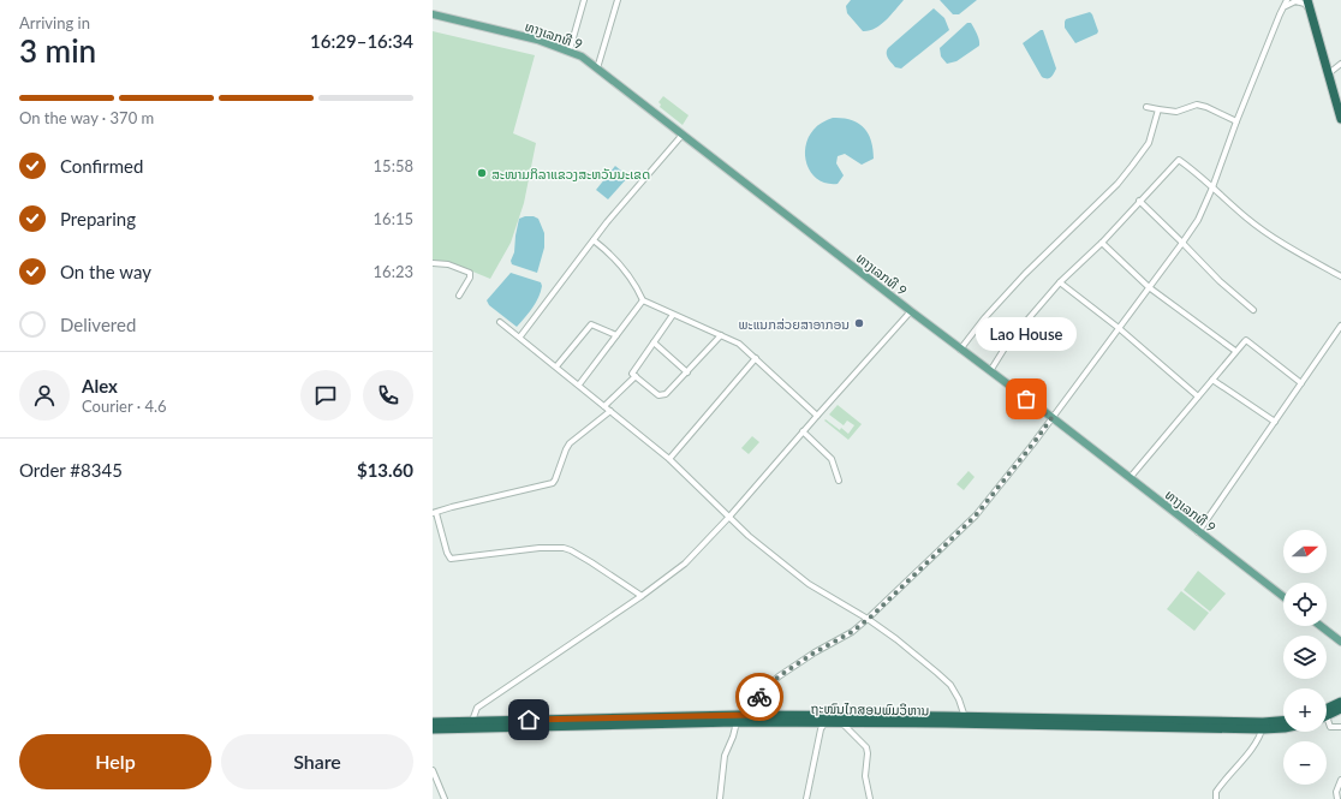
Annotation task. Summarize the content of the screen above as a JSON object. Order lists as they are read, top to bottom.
{
  "streets": {
    "highway": ["ຖະໜົນໄກສອນພົມວິຫານ"],
    "main road": ["ທາງເລກທີ 9"]
  },
  "places": ["ສະໜາມກິລາແຂວງສະຫວັນນະເຂດ", "ພະແນກສ່ວຍສາອາກອນ", "Lao House"],
  "north": "right",
  "page": {
    "heading": ["3 min", "Arriving in", "16:29–16:34"],
    "panel": [
      "Alex",
      "Courier · 4.6",
      "Order #8345",
      "$13.60"
    ],
    "bar": "On the way · 370 m",
    "list": [
      ["Confirmed", "15:58"],
      ["Preparing", "16:15"],
      ["On the way", "16:23"],
      "Delivered"
    ],
    "bubble": "Lao House",
    "map_buttons": ["+", "−"],
    "buttons": ["Help", "Share"]
  }
}
